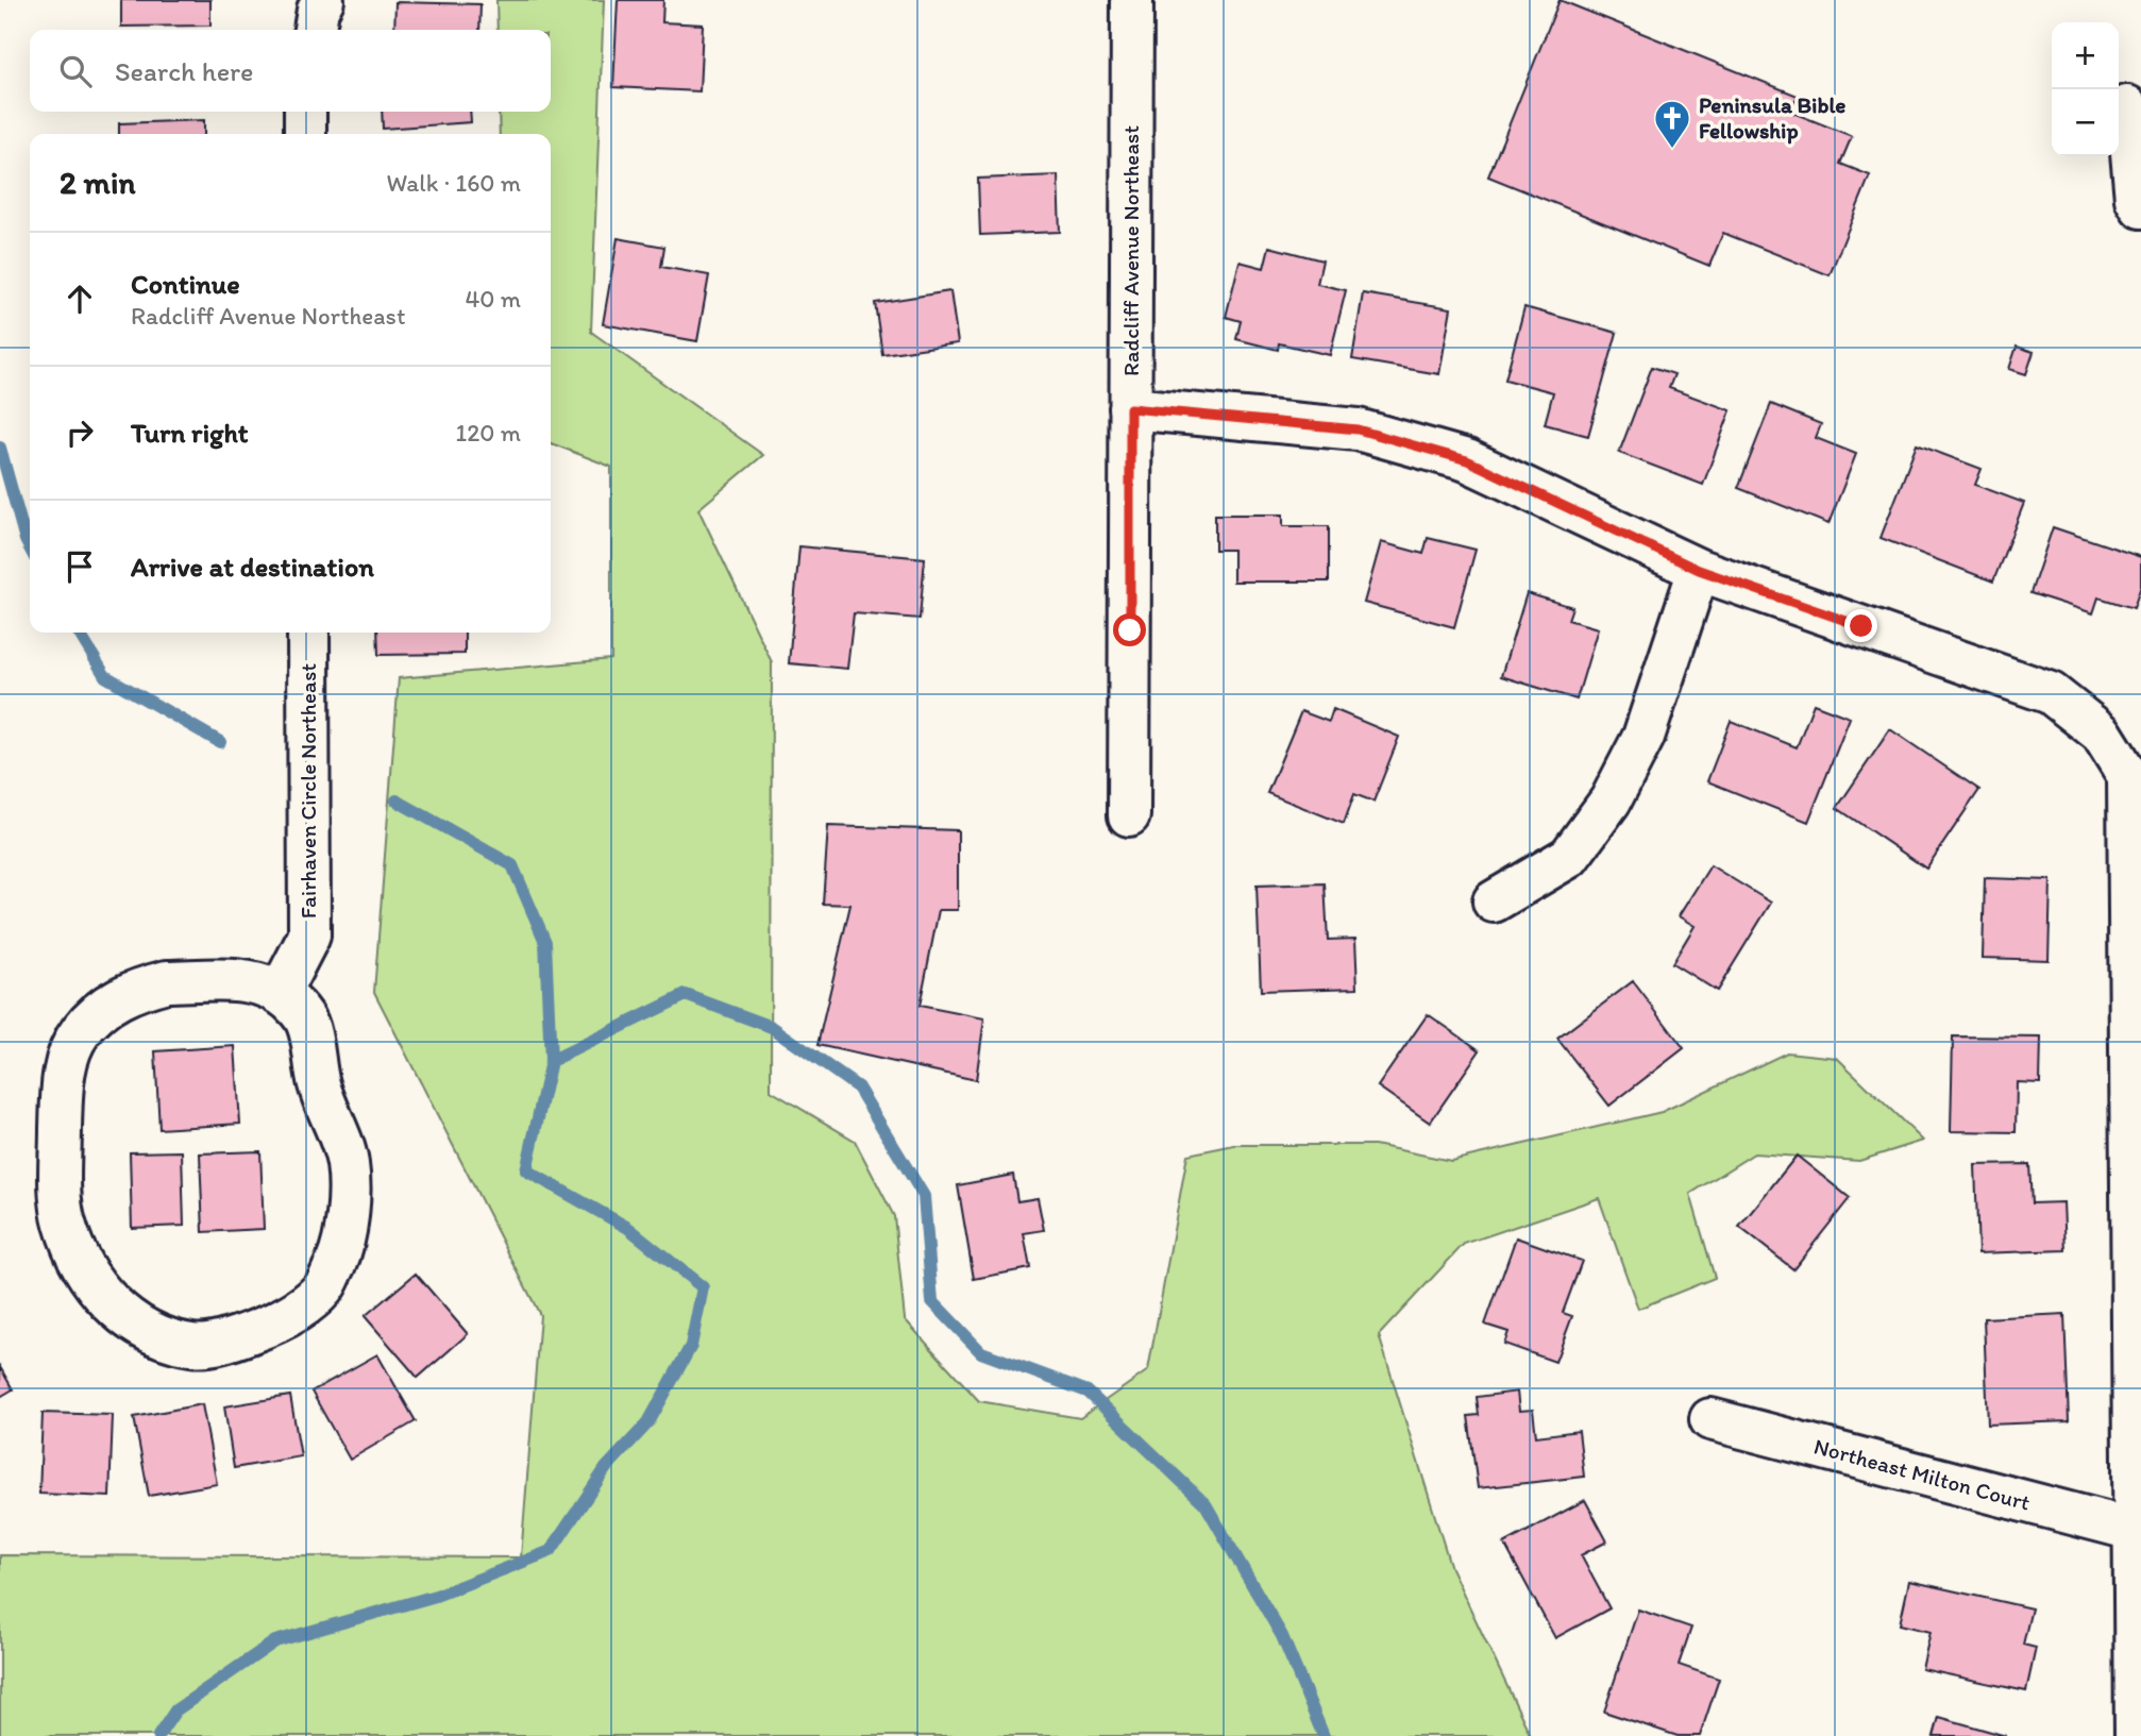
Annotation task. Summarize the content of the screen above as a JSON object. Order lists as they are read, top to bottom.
{
  "streets": {
    "street": ["Radcliff Avenue Northeast", "Fairhaven Circle Northeast", "Northeast Milton Court"]
  },
  "places": {
    "church": ["Peninsula Bible Fellowship"]
  },
  "page": {
    "map_buttons": ["+", "−"],
    "search": "Search here",
    "heading": ["2 min", "Walk · 160 m"],
    "list": [
      ["Continue", "Radcliff Avenue Northeast", "40 m"],
      ["Turn right", "120 m"],
      "Arrive at destination"
    ]
  }
}
